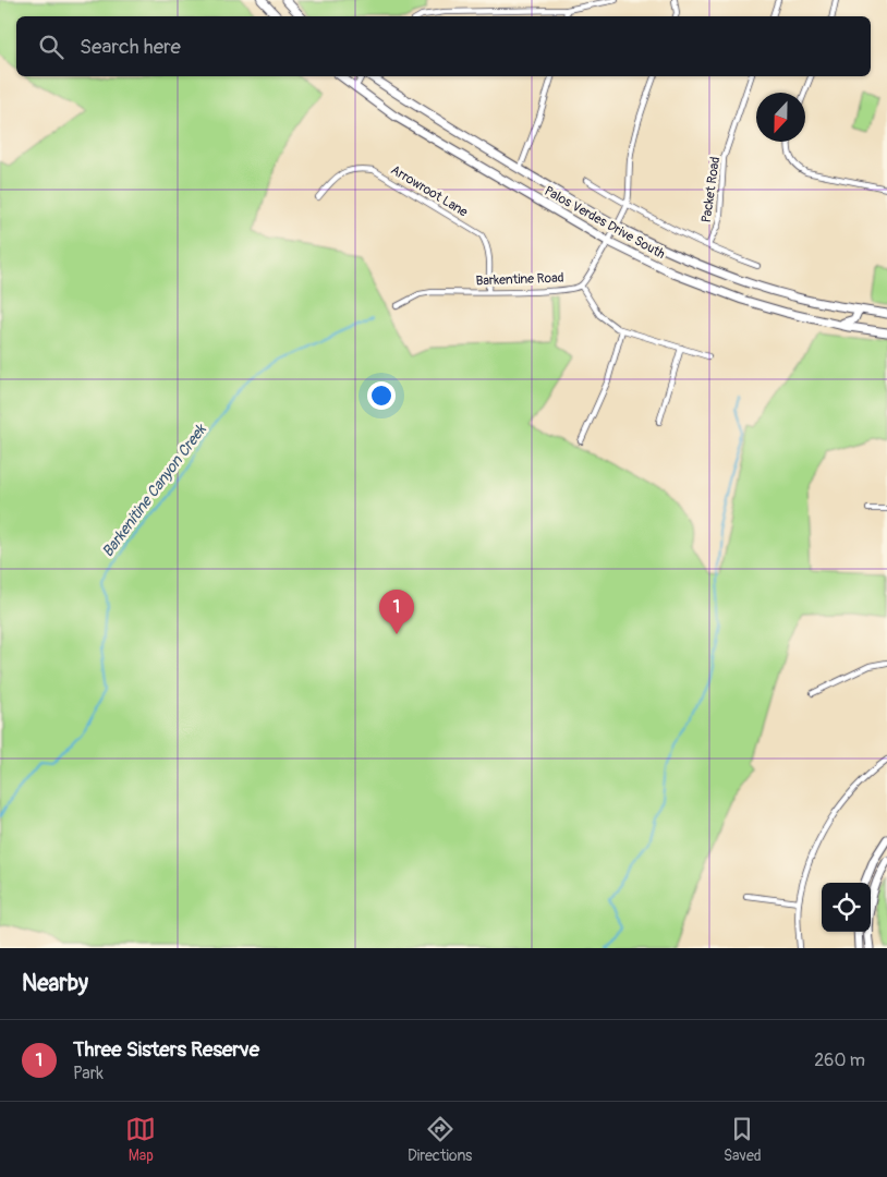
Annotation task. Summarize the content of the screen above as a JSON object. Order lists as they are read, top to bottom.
{
  "streets": {
    "main road": ["Palos Verdes Drive South"],
    "street": ["Packet Road", "Arrowroot Lane", "Barkentine Road"]
  },
  "crossings": [
    ["Packet Road", "Palos Verdes Drive South"],
    ["Arrowroot Lane", "Barkentine Road"],
    ["Palos Verdes Drive South", "Barkentine Road"]
  ],
  "water": ["Barkenitine Canyon Creek"],
  "north": "bottom",
  "page": {
    "search": "Search here",
    "pins": "1",
    "heading": "Nearby",
    "list": [
      {
        "mark": "1",
        "name": "Three Sisters Reserve",
        "note": "Park",
        "value": "260 m"
      }
    ],
    "nav": ["Map", "Directions", "Saved"]
  }
}
